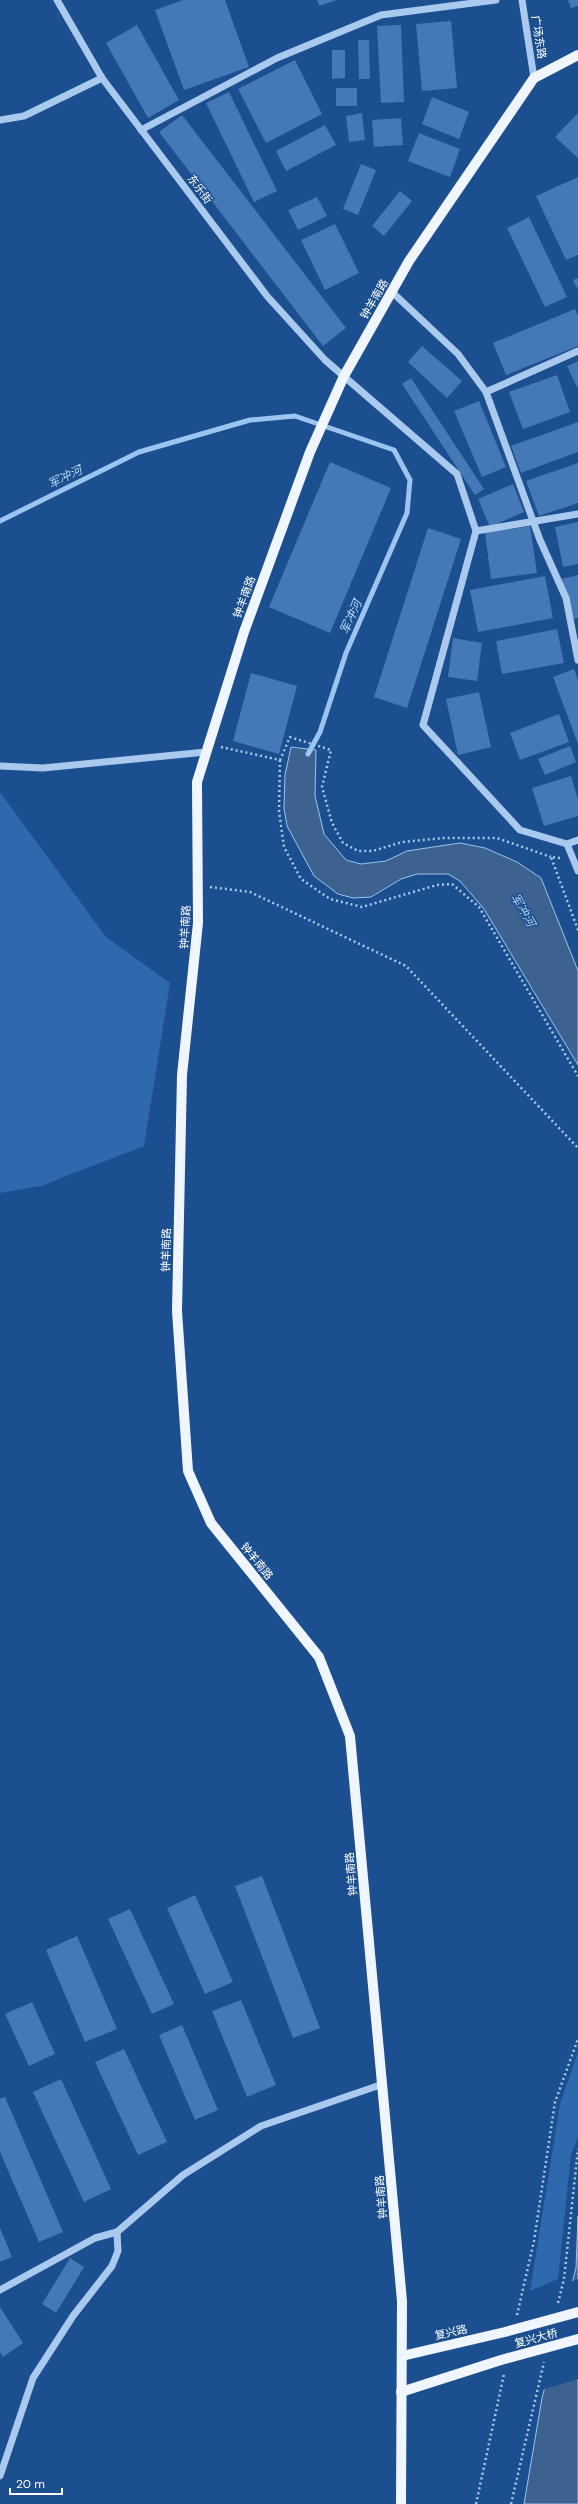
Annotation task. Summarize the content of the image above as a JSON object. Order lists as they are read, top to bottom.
{
  "streets": {
    "main road": ["钟羊南路", "复兴路", "复兴大桥"],
    "street": ["广场东路", "东乐街"]
  },
  "crossings": [
    ["广场东路", "钟羊南路"],
    ["东乐街", "钟羊南路"],
    ["钟羊南路", "复兴路"],
    ["复兴路", "复兴大桥"]
  ],
  "water": ["军冲河"],
  "scale_bar": "20 m"
}
